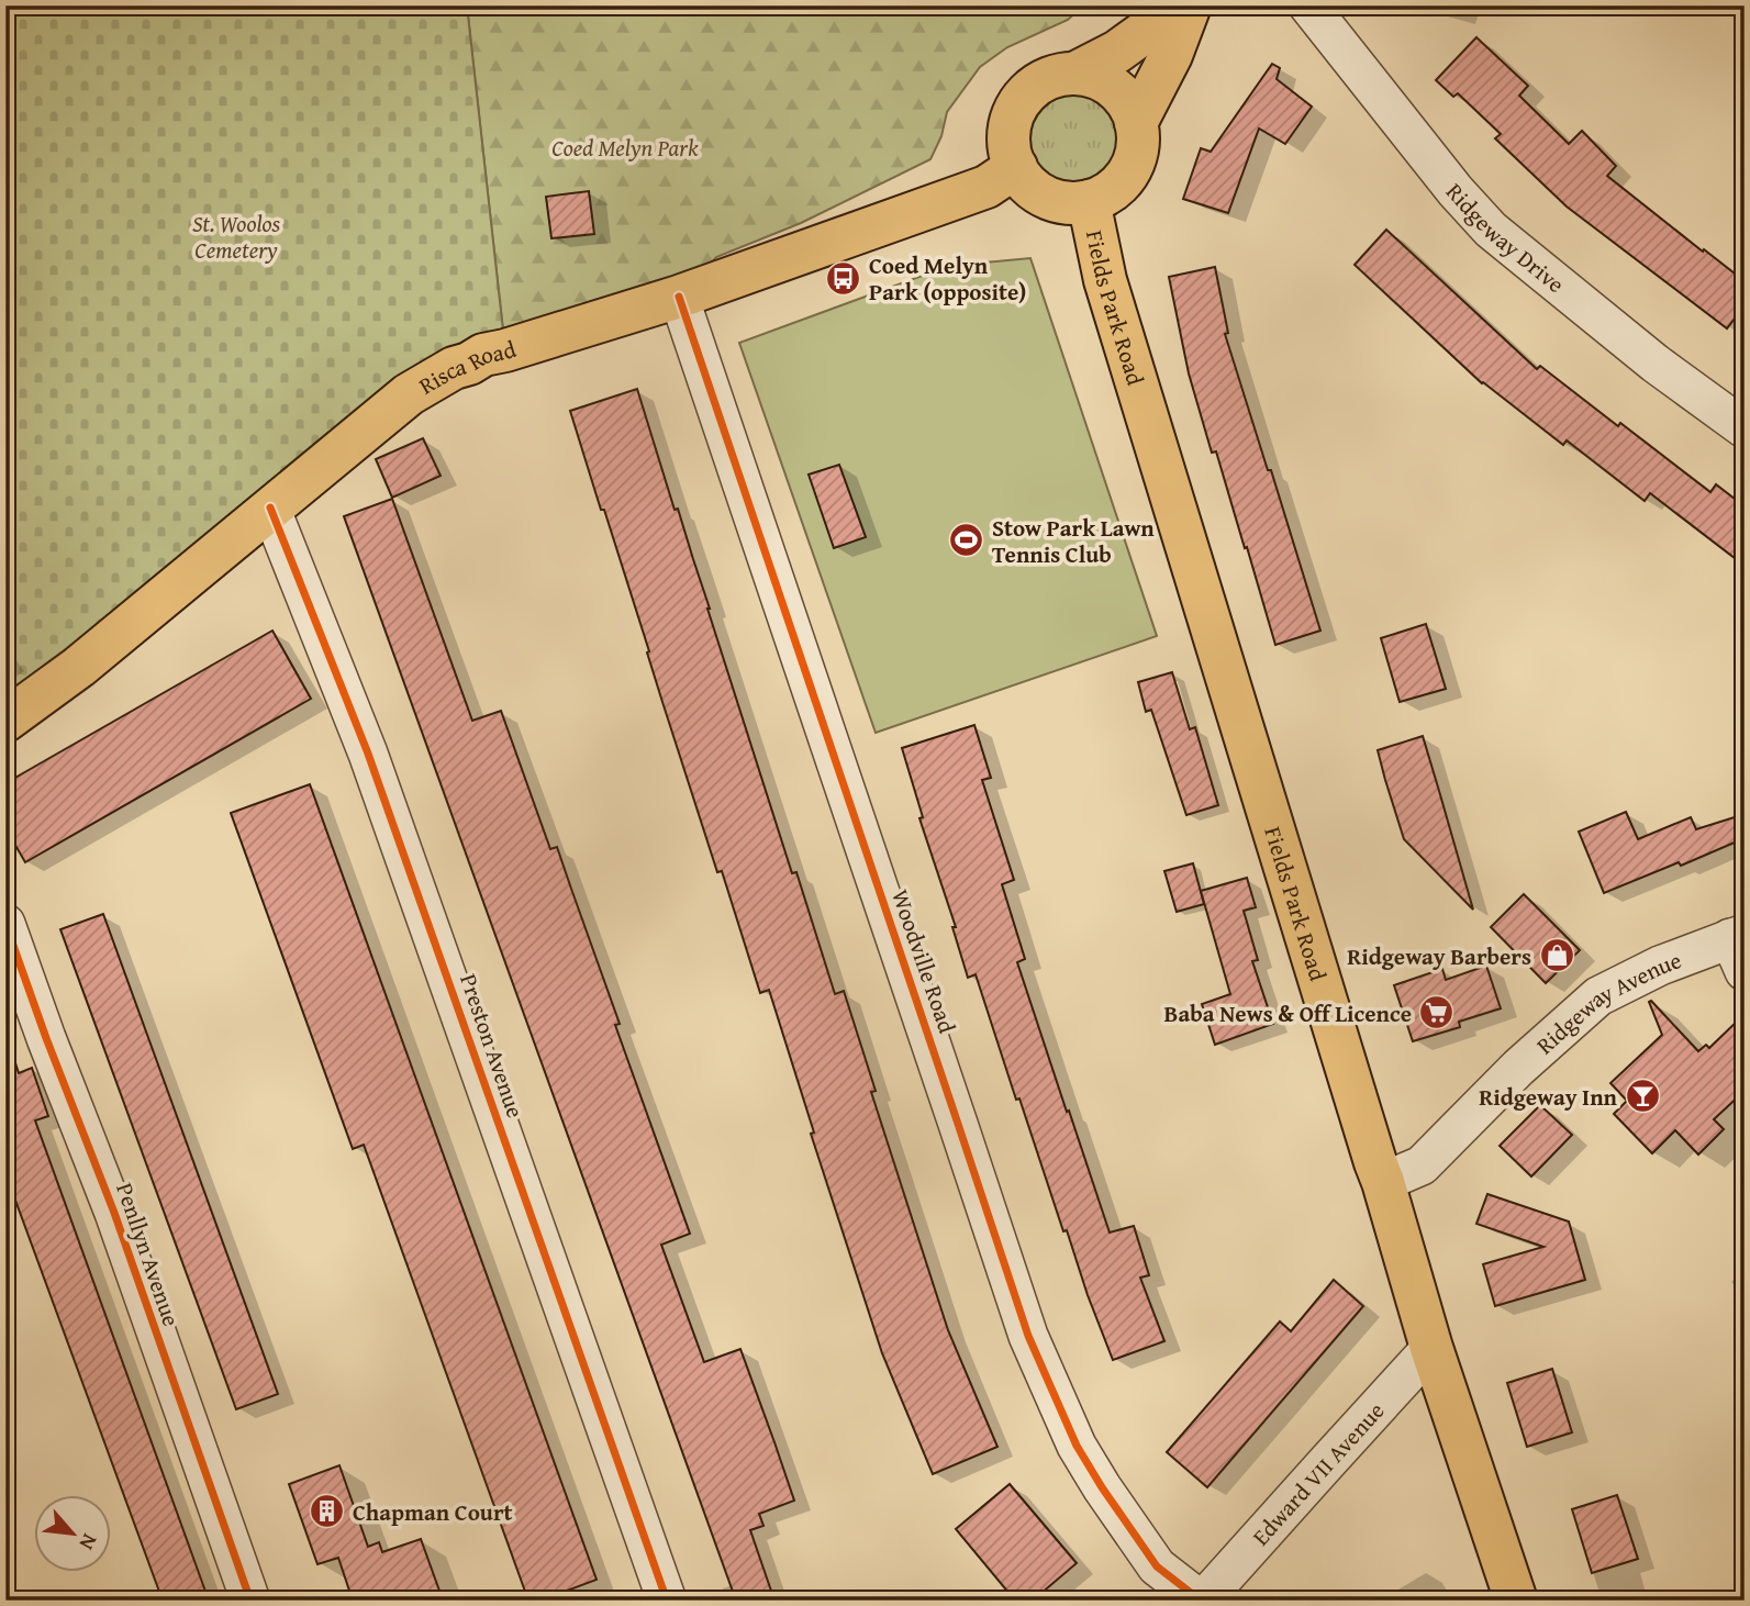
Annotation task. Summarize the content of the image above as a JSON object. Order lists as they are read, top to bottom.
{
  "streets": {
    "main road": ["Fields Park Road", "Risca Road"],
    "street": [
      "Ridgeway Drive",
      "Woodville Road",
      "Ridgeway Avenue",
      "Preston Avenue",
      "Penllyn Avenue",
      "Edward VII Avenue"
    ]
  },
  "crossings": [
    ["Fields Park Road", "Risca Road"],
    ["Fields Park Road", "Ridgeway Avenue"],
    ["Fields Park Road", "Edward VII Avenue"],
    ["Risca Road", "Woodville Road"],
    ["Risca Road", "Preston Avenue"],
    ["Woodville Road", "Edward VII Avenue"]
  ],
  "parks": ["Coed Melyn Park", "St. Woolos Cemetery"],
  "places": {
    "bus stop": ["Coed Melyn Park (opposite)"],
    "sports": ["Stow Park Lawn Tennis Club"],
    "shop": ["Ridgeway Barbers"],
    "supermarket": ["Baba News & Off Licence"],
    "bar": ["Ridgeway Inn"],
    "building": ["Chapman Court"]
  },
  "north": "bottom right"
}
